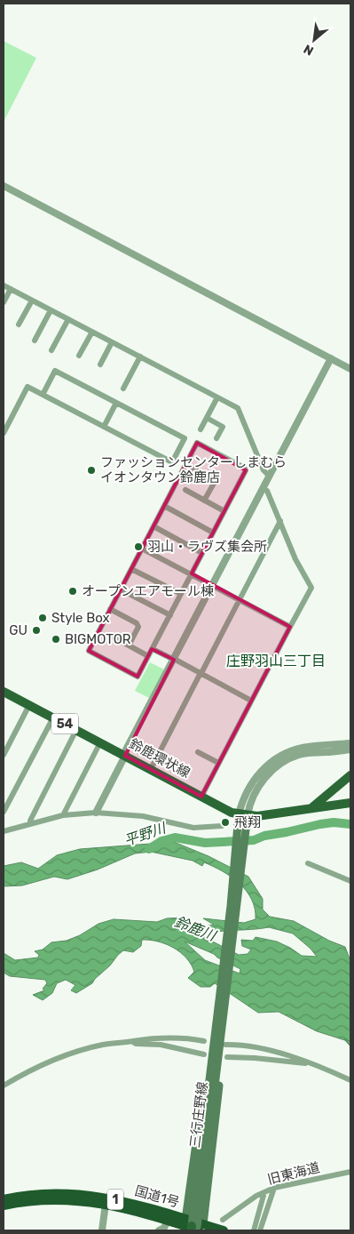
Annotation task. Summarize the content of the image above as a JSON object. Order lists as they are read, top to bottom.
{
  "streets": {
    "highway": ["国道1号", "1"],
    "main road": ["54", "鈴鹿環状線", "三行庄野線"],
    "street": ["旧東海道"]
  },
  "crossings": [
    ["鈴鹿環状線", "三行庄野線"],
    ["三行庄野線", "国道1号"]
  ],
  "districts": ["庄野羽山三丁目"],
  "water": ["平野川", "鈴鹿川"],
  "places": [
    "ファッションセンターしまむら イオンタウン鈴鹿店",
    "羽山・ラヴズ集会所",
    "オープンエアモール棟",
    "Style Box",
    "GU",
    "BIGMOTOR",
    "飛翔"
  ],
  "north": "bottom left"
}
